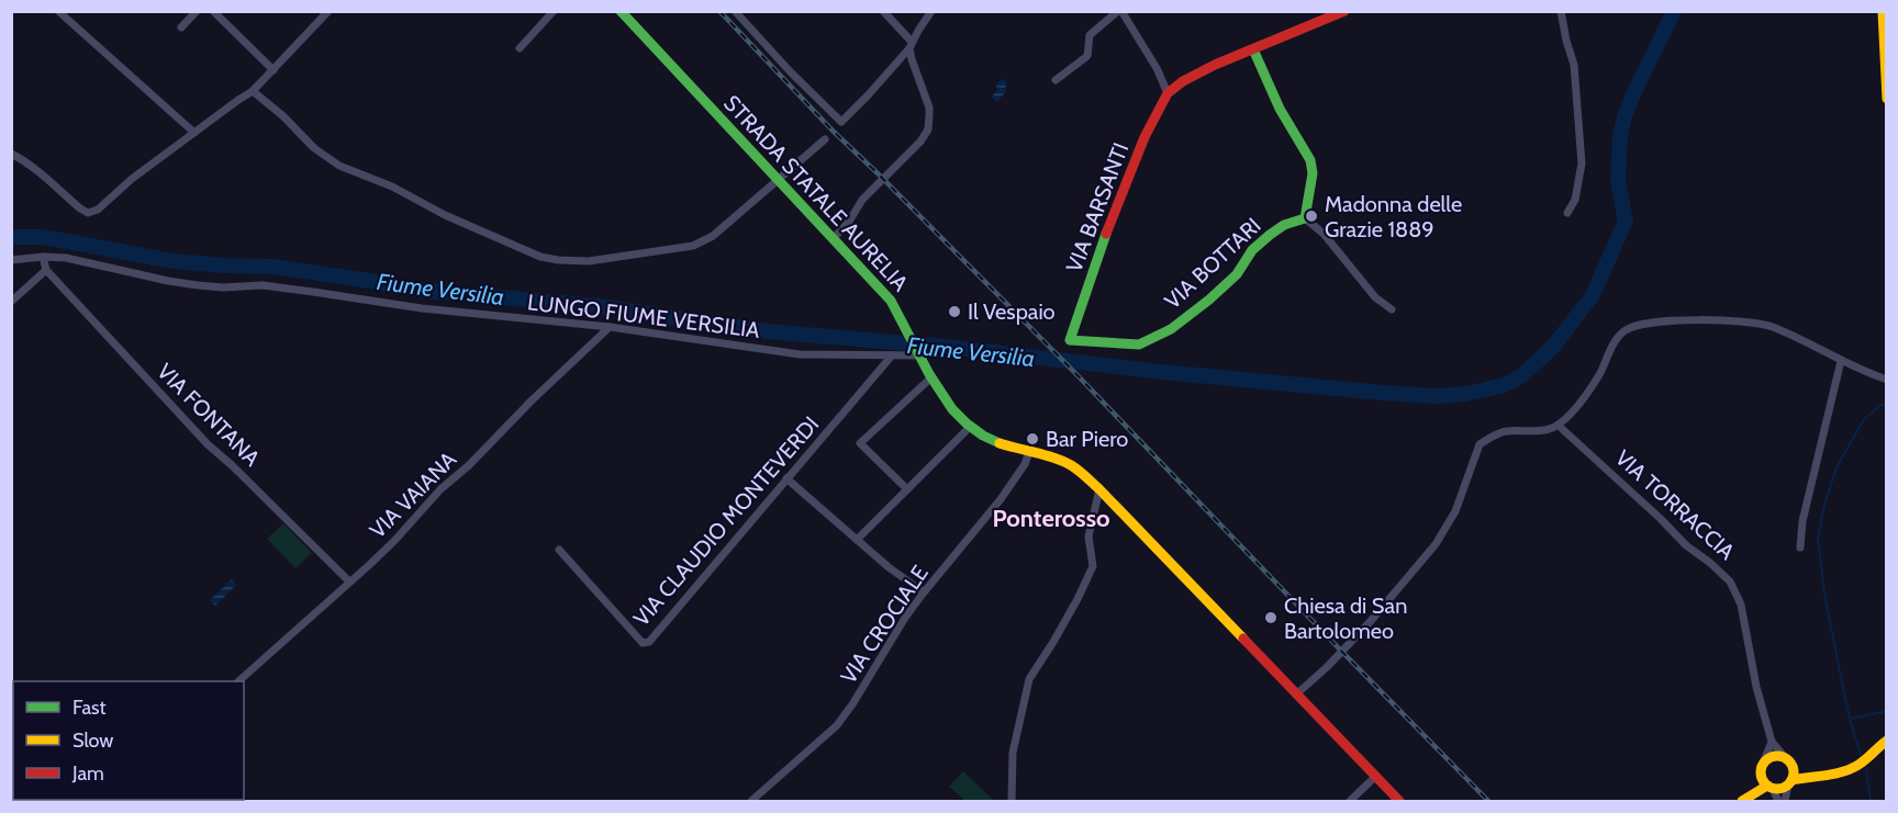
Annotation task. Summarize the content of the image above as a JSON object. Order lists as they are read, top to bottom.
{
  "streets": {
    "main road": ["STRADA STATALE AURELIA", "VIA BARSANTI", "VIA BOTTARI"],
    "street": [
      "LUNGO FIUME VERSILIA",
      "VIA FONTANA",
      "VIA VAIANA",
      "VIA TORRACCIA",
      "VIA CLAUDIO MONTEVERDI",
      "VIA CROCIALE"
    ]
  },
  "crossings": [
    ["STRADA STATALE AURELIA", "LUNGO FIUME VERSILIA"],
    ["STRADA STATALE AURELIA", "VIA CROCIALE"],
    ["VIA BARSANTI", "VIA BOTTARI"],
    ["LUNGO FIUME VERSILIA", "VIA FONTANA"],
    ["LUNGO FIUME VERSILIA", "VIA VAIANA"],
    ["LUNGO FIUME VERSILIA", "VIA CLAUDIO MONTEVERDI"],
    ["VIA FONTANA", "VIA VAIANA"]
  ],
  "districts": ["Ponterosso"],
  "water": ["Fiume Versilia"],
  "places": [
    "Madonna delle Grazie 1889",
    "Il Vespaio",
    "Bar Piero",
    "Chiesa di San Bartolomeo"
  ],
  "legend": ["Fast", "Slow", "Jam"]
}
